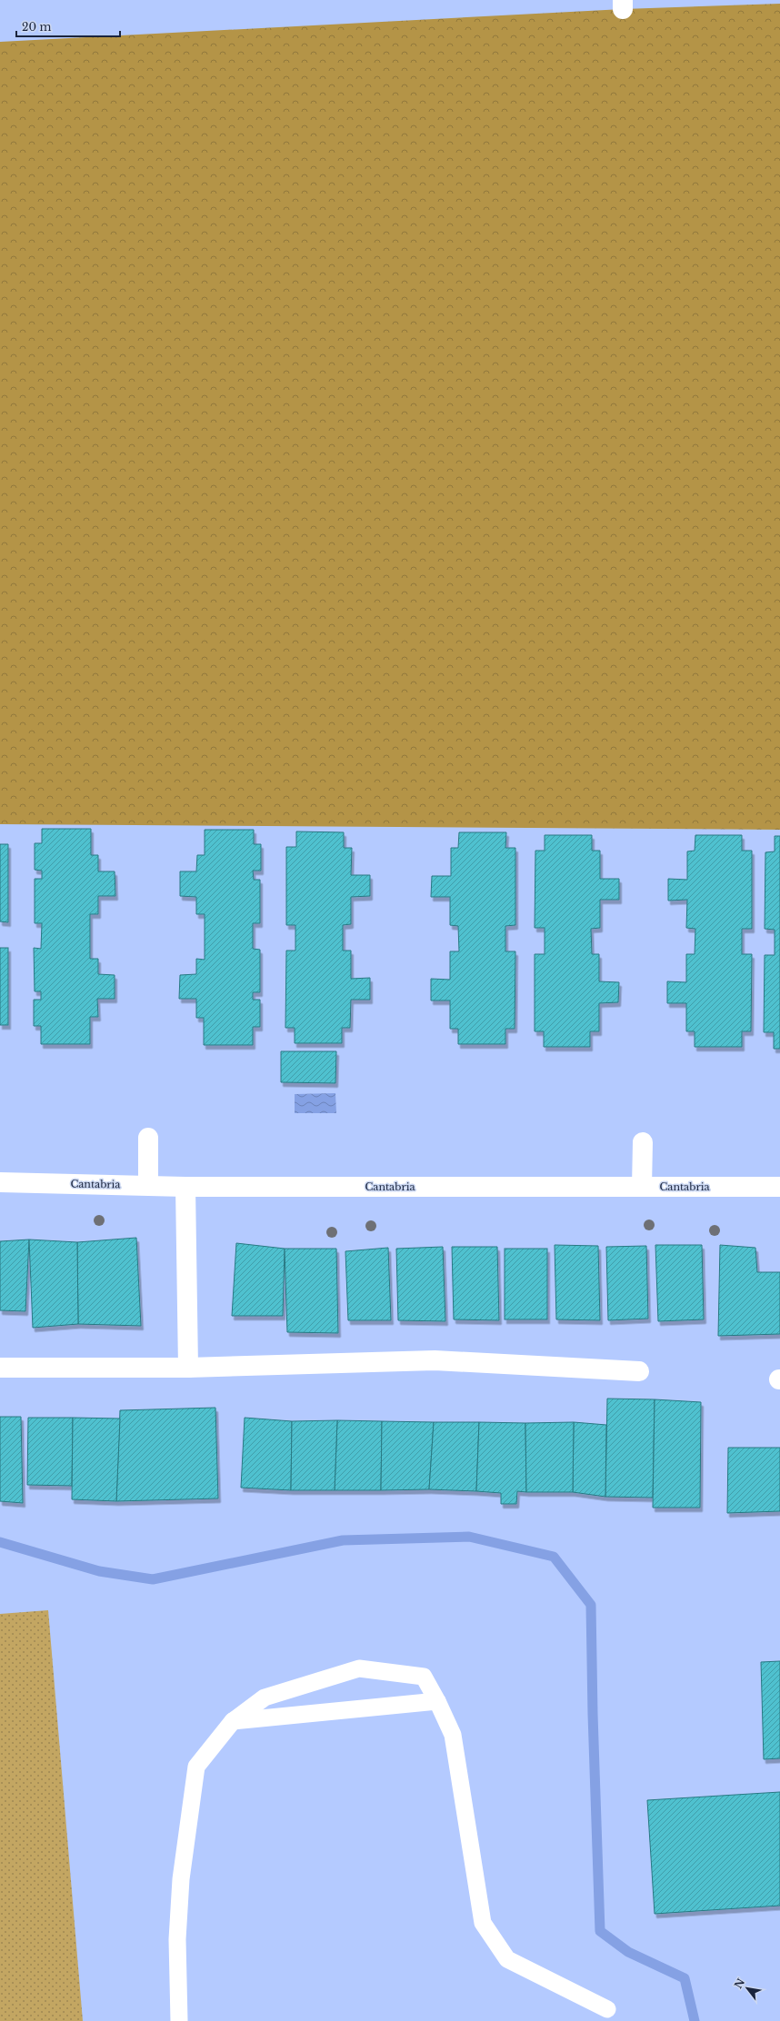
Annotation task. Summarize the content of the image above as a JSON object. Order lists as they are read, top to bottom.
{
  "streets": {
    "street": ["Cantabria"]
  },
  "scale_bar": "20 m",
  "north": "top left"
}
